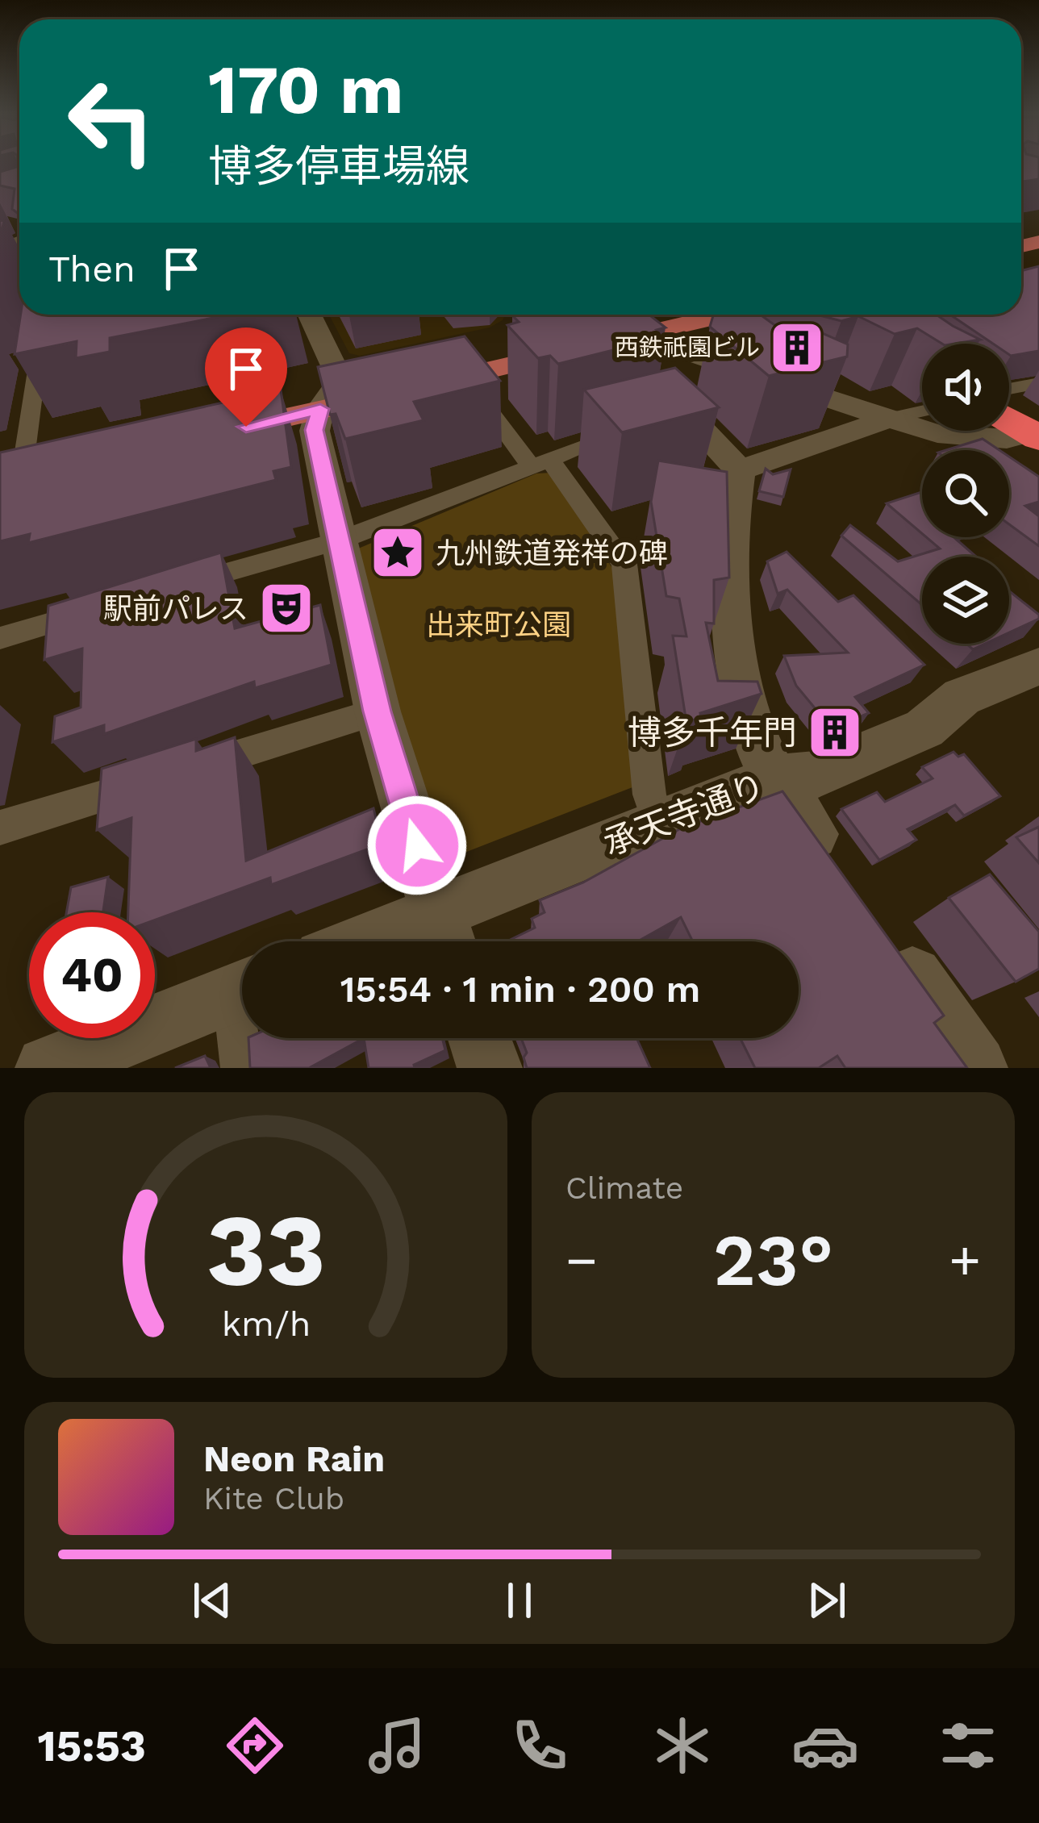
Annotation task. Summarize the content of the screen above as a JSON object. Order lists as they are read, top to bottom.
{
  "streets": {
    "street": ["承天寺通り"]
  },
  "parks": ["出来町公園"],
  "places": {
    "building": ["西鉄祇園ビル", "博多千年門"],
    "place": ["九州鉄道発祥の碑"],
    "theatre": ["駅前パレス"]
  },
  "page": {
    "turn": ["170 m", "博多停車場線"],
    "then": "Then",
    "limit": "40",
    "trip": "15:54 · 1 min · 200 m",
    "tile": "Climate",
    "heat": ["−", "23°", "+"],
    "song": ["Neon Rain", "Kite Club"],
    "tabs": "15:53",
    "gauge": ["33", "km/h"]
  }
}
